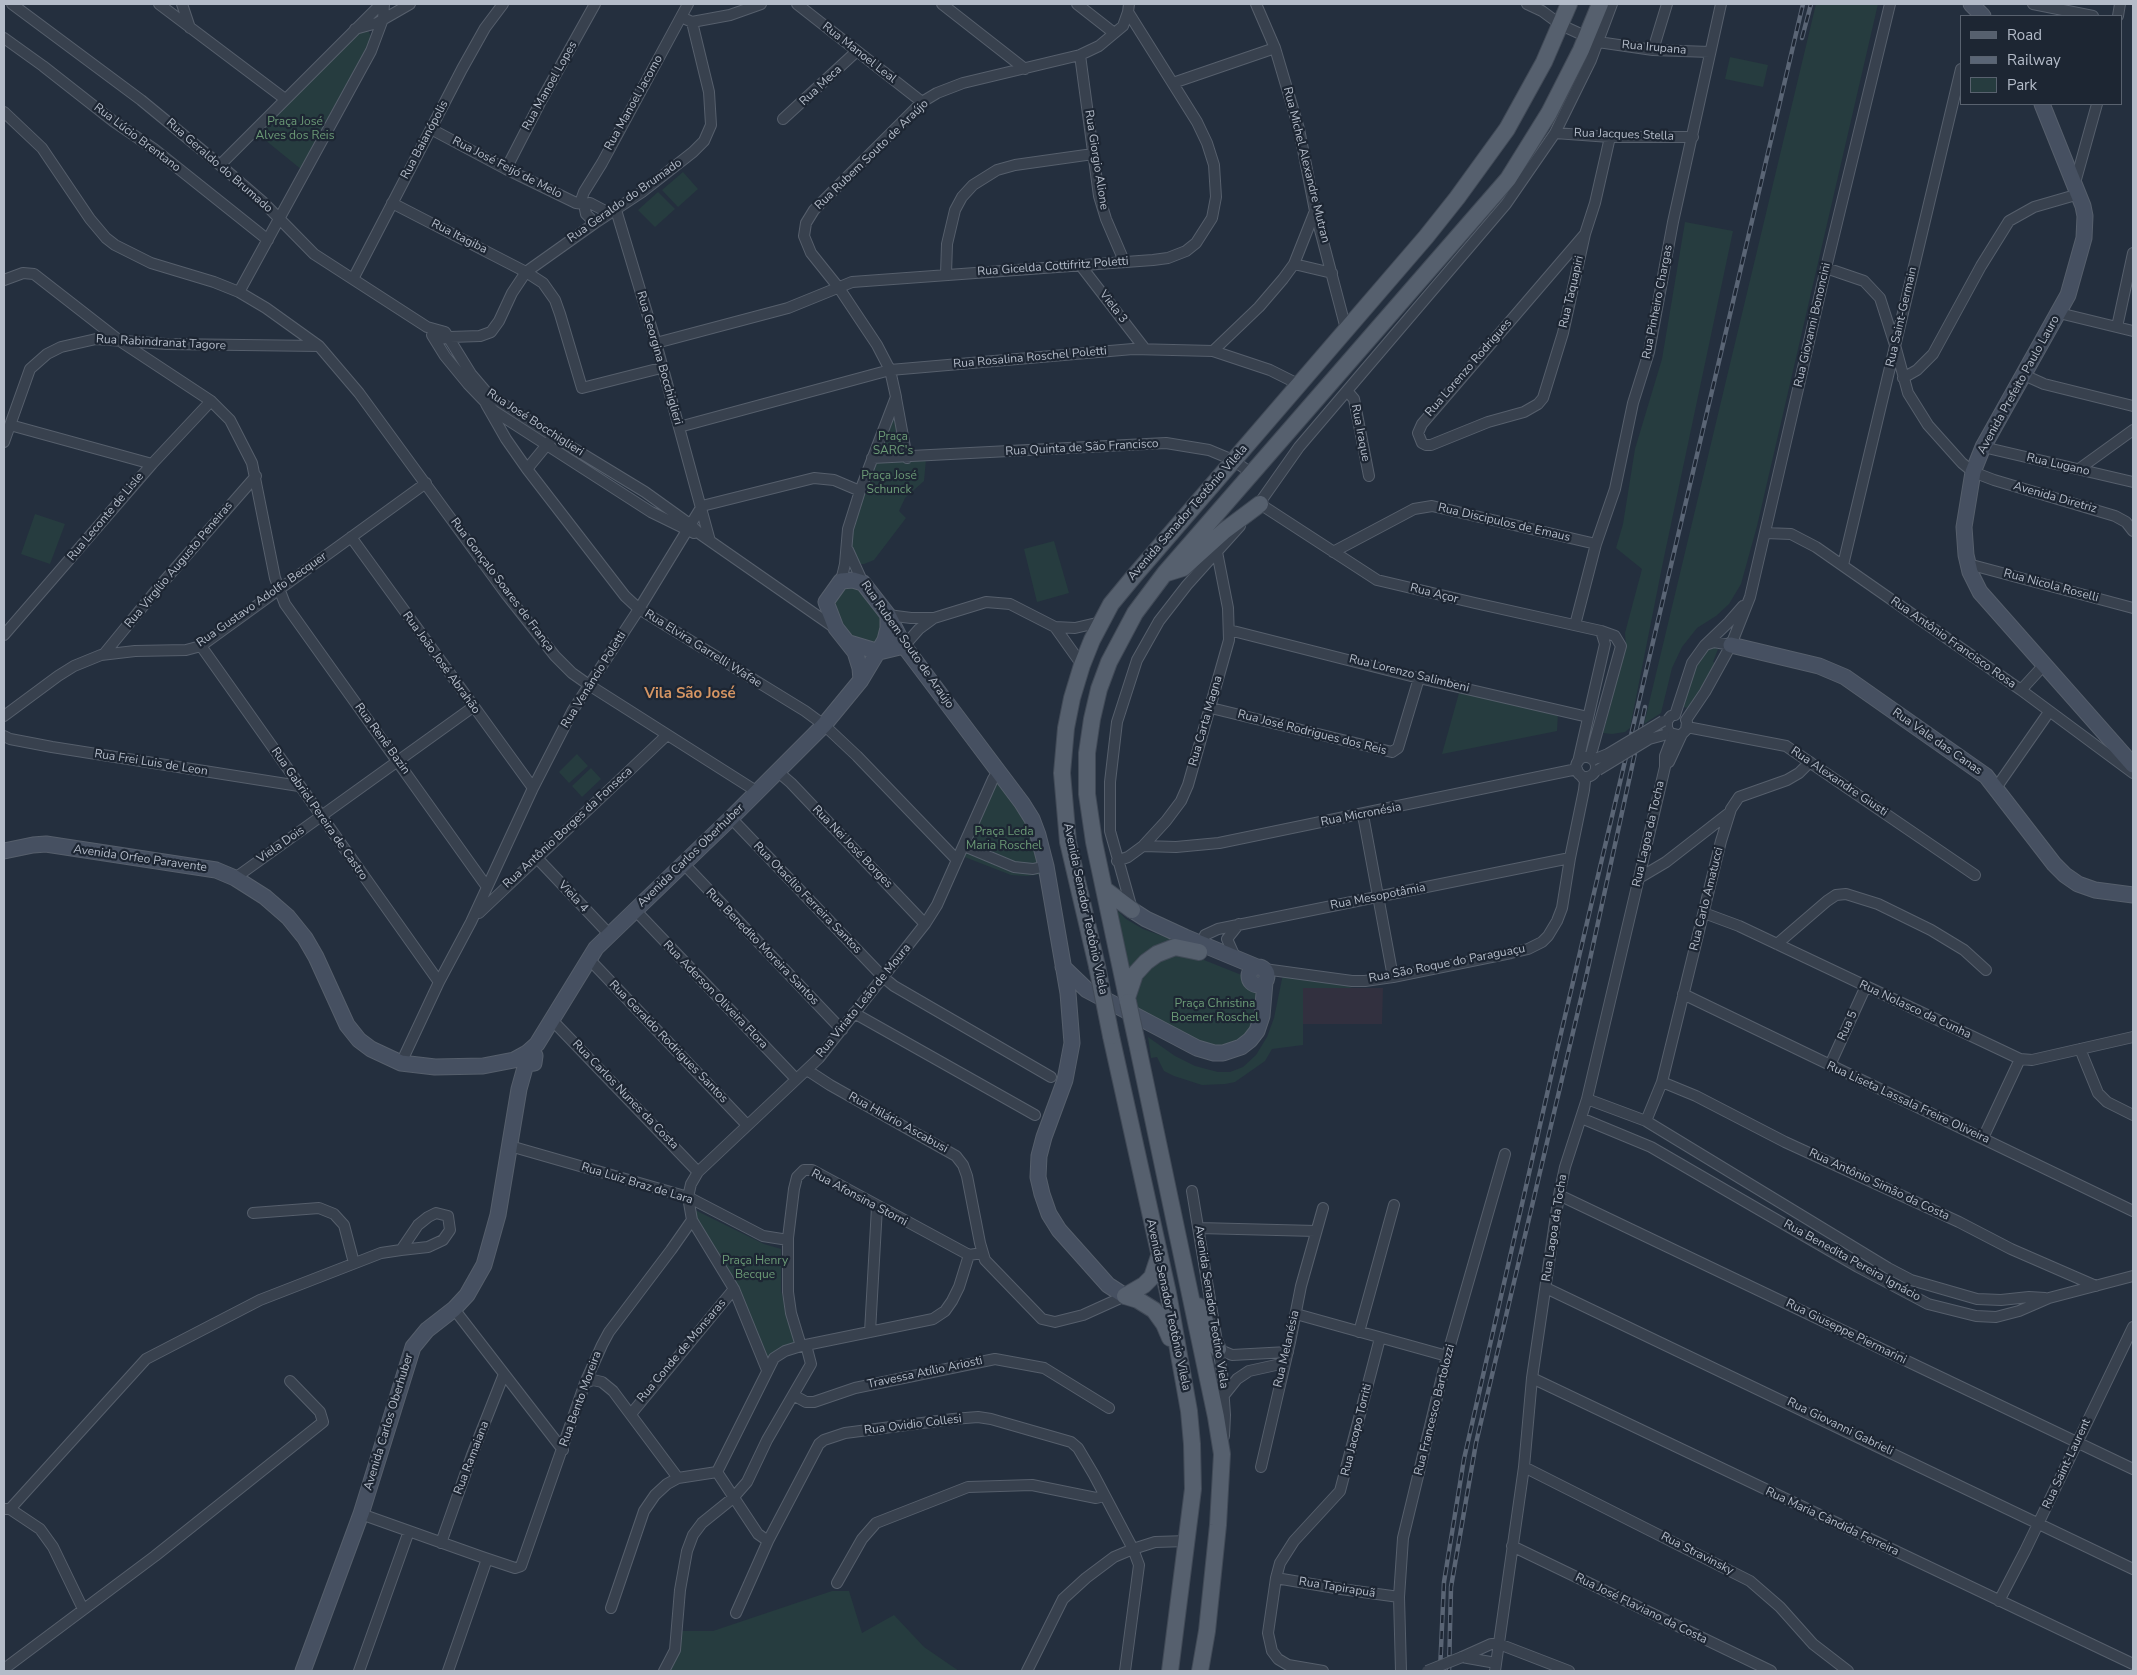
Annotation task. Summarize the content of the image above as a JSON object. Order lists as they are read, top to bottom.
{
  "streets": {
    "main road": ["Avenida Senador Teotônio Vilela"],
    "street": [
      "Rua Irupana",
      "Rua Manoel Leal",
      "Rua Manoel Lopes",
      "Rua Meca",
      "Rua Manoel Jacomo",
      "Rua Jacques Stella",
      "Rua Lúcio Brentano",
      "Rua Baianópolis",
      "Rua Rubem Souto de Araújo",
      "Rua Giorgio Alione",
      "Rua Michel Alexandre Mutran",
      "Rua Geraldo do Brumado",
      "Rua José Feijó de Melo",
      "Rua Itagiba",
      "Rua Gicelda Cottifritz Poletti",
      "Rua Taquapiri",
      "Rua Pinheiro Chargas",
      "Viela 3",
      "Rua Saint-Germain",
      "Rua Giovanni Bononcini",
      "Rua Rabindranat Tagore",
      "Rua Georgina Bocchiglieri",
      "Rua Rosalina Roschel Poletti",
      "Rua Lorenzo Rodrigues",
      "Avenida Prefeito Paulo Lauro",
      "Rua José Bocchiglieri",
      "Rua Iraque",
      "Rua Quinta de São Francisco",
      "Rua Lugano",
      "Avenida Diretriz",
      "Rua Leconte de Lisle",
      "Rua Discipulos de Emaus",
      "Rua Virgílio Augusto Peneiras",
      "Rua Gonçalo Soares de França",
      "Rua Nicola Roselli",
      "Rua Açor",
      "Rua Gustavo Adolfo Becquer",
      "Rua Antônio Francisco Rosa",
      "Rua Elvira Garrelli Wafae",
      "Rua João José Abrahão",
      "Rua Lorenzo Salimbeni",
      "Rua Venâncio Poletti",
      "Rua Carta Magna",
      "Rua José Rodrigues dos Reis",
      "Rua Renê Bazin",
      "Rua Vale das Canas",
      "Rua Frei Luis de Leon",
      "Rua Alexandre Giusti",
      "Rua Gabriel Pereira de Castro",
      "Rua Micronésia",
      "Rua Antônio Borges da Fonseca",
      "Rua Lagoa da Tocha",
      "Viela Dois",
      "Rua Nei José Borges",
      "Avenida Carlos Oberhuber",
      "Avenida Orfeo Paravente",
      "Viela 4",
      "Rua Mesopotâmia",
      "Rua Otacílio Ferreira Santos",
      "Rua Carlo Amatucci",
      "Rua Benedito Moreira Santos",
      "Rua São Roque do Paraguaçu",
      "Rua Aderson Oliveira Flora",
      "Rua Viriato Leão de Moura",
      "Rua Nolasco da Cunha",
      "Rua 5",
      "Rua Geraldo Rodrigues Santos",
      "Rua Carlos Nunes da Costa",
      "Rua Liseta Lassala Freire Oliveira",
      "Rua Hilário Ascabusi",
      "Rua Luiz Braz de Lara",
      "Rua Antônio Simão da Costa",
      "Rua Afonsina Storni",
      "Rua Benedita Pereira Ignácio",
      "Avenida Senador Teotino Viela",
      "Rua Giuseppe Piermarini",
      "Rua Melanésia",
      "Rua Conde de Monsaras",
      "Travessa Atílio Ariosti",
      "Rua Bento Moreira",
      "Rua Francesco Bartolozzi",
      "Rua Ovidio Collesi",
      "Rua Giovanni Gabrieli",
      "Rua Jacopo Torriti",
      "Rua Ramaiana",
      "Rua Saint-Laurent",
      "Rua Maria Cândida Ferreira",
      "Rua Stravinsky",
      "Rua Tapirapuã",
      "Rua José Flaviano da Costa"
    ]
  },
  "crossings": [
    ["Rua Irupana", "Rua Pinheiro Chargas"],
    ["Rua Irupana", "Avenida Senador Teotônio Vilela"],
    ["Rua Manoel Leal", "Rua Meca"],
    ["Rua Manoel Leal", "Rua Rubem Souto de Araújo"],
    ["Rua Manoel Lopes", "Rua José Feijó de Melo"],
    ["Rua Manoel Jacomo", "Rua José Feijó de Melo"],
    ["Rua Jacques Stella", "Rua Taquapiri"],
    ["Rua Jacques Stella", "Rua Pinheiro Chargas"],
    ["Rua Jacques Stella", "Avenida Senador Teotônio Vilela"],
    ["Rua Baianópolis", "Rua Geraldo do Brumado"],
    ["Rua Baianópolis", "Rua José Feijó de Melo"],
    ["Rua Baianópolis", "Rua Itagiba"],
    ["Rua Rubem Souto de Araújo", "Rua Giorgio Alione"],
    ["Rua Rubem Souto de Araújo", "Rua Gicelda Cottifritz Poletti"],
    ["Rua Rubem Souto de Araújo", "Rua Rosalina Roschel Poletti"],
    ["Rua Rubem Souto de Araújo", "Avenida Carlos Oberhuber"],
    ["Rua Rubem Souto de Araújo", "Rua Viriato Leão de Moura"],
    ["Rua Rubem Souto de Araújo", "Rua Hilário Ascabusi"],
    ["Rua Giorgio Alione", "Rua Gicelda Cottifritz Poletti"],
    ["Rua Michel Alexandre Mutran", "Avenida Senador Teotônio Vilela"],
    ["Rua Geraldo do Brumado", "Rua José Feijó de Melo"],
    ["Rua Geraldo do Brumado", "Rua Itagiba"],
    ["Rua Geraldo do Brumado", "Rua Georgina Bocchiglieri"],
    ["Rua Geraldo do Brumado", "Rua José Bocchiglieri"],
    ["Rua José Feijó de Melo", "Rua Georgina Bocchiglieri"],
    ["Rua Itagiba", "Rua Georgina Bocchiglieri"],
    ["Rua Gicelda Cottifritz Poletti", "Viela 3"],
    ["Rua Gicelda Cottifritz Poletti", "Rua Georgina Bocchiglieri"],
    ["Rua Taquapiri", "Rua Lorenzo Rodrigues"],
    ["Rua Pinheiro Chargas", "Rua Discipulos de Emaus"],
    ["Rua Pinheiro Chargas", "Rua Açor"],
    ["Viela 3", "Rua Rosalina Roschel Poletti"],
    ["Rua Saint-Germain", "Avenida Diretriz"],
    ["Rua Saint-Germain", "Rua Antônio Francisco Rosa"],
    ["Rua Giovanni Bononcini", "Avenida Diretriz"],
    ["Rua Giovanni Bononcini", "Rua Antônio Francisco Rosa"],
    ["Rua Giovanni Bononcini", "Rua Vale das Canas"],
    ["Rua Rabindranat Tagore", "Rua Gonçalo Soares de França"],
    ["Rua Rabindranat Tagore", "Rua Renê Bazin"],
    ["Rua Georgina Bocchiglieri", "Rua Rosalina Roschel Poletti"],
    ["Rua Georgina Bocchiglieri", "Rua Venâncio Poletti"],
    ["Rua Rosalina Roschel Poletti", "Avenida Senador Teotônio Vilela"],
    ["Avenida Prefeito Paulo Lauro", "Rua Lugano"],
    ["Avenida Prefeito Paulo Lauro", "Avenida Diretriz"],
    ["Avenida Prefeito Paulo Lauro", "Rua Nicola Roselli"],
    ["Rua José Bocchiglieri", "Rua Elvira Garrelli Wafae"],
    ["Rua José Bocchiglieri", "Rua Venâncio Poletti"],
    ["Rua Iraque", "Avenida Senador Teotônio Vilela"],
    ["Rua Quinta de São Francisco", "Avenida Senador Teotônio Vilela"],
    ["Avenida Senador Teotônio Vilela", "Rua Açor"],
    ["Avenida Senador Teotônio Vilela", "Rua Carta Magna"],
    ["Avenida Senador Teotônio Vilela", "Rua São Roque do Paraguaçu"],
    ["Avenida Senador Teotônio Vilela", "Avenida Senador Teotino Viela"],
    ["Rua Leconte de Lisle", "Rua Renê Bazin"],
    ["Rua Discipulos de Emaus", "Rua Açor"],
    ["Rua Virgílio Augusto Peneiras", "Rua Gustavo Adolfo Becquer"],
    ["Rua Virgílio Augusto Peneiras", "Rua Renê Bazin"],
    ["Rua Gonçalo Soares de França", "Rua Gustavo Adolfo Becquer"],
    ["Rua Gonçalo Soares de França", "Rua Venâncio Poletti"],
    ["Rua Gonçalo Soares de França", "Rua Antônio Borges da Fonseca"],
    ["Rua Gonçalo Soares de França", "Avenida Carlos Oberhuber"],
    ["Rua Açor", "Rua Micronésia"],
    ["Rua Açor", "Rua São Roque do Paraguaçu"],
    ["Rua Gustavo Adolfo Becquer", "Rua João José Abrahão"],
    ["Rua Gustavo Adolfo Becquer", "Rua Renê Bazin"],
    ["Rua Gustavo Adolfo Becquer", "Rua Gabriel Pereira de Castro"],
    ["Rua Elvira Garrelli Wafae", "Rua Venâncio Poletti"],
    ["Rua Elvira Garrelli Wafae", "Avenida Carlos Oberhuber"],
    ["Rua Elvira Garrelli Wafae", "Rua Viriato Leão de Moura"],
    ["Rua João José Abrahão", "Rua Venâncio Poletti"],
    ["Rua João José Abrahão", "Viela Dois"],
    ["Rua Lorenzo Salimbeni", "Rua Carta Magna"],
    ["Rua Lorenzo Salimbeni", "Rua José Rodrigues dos Reis"],
    ["Rua Lorenzo Salimbeni", "Rua São Roque do Paraguaçu"],
    ["Rua Venâncio Poletti", "Rua Renê Bazin"],
    ["Rua Venâncio Poletti", "Rua Gabriel Pereira de Castro"],
    ["Rua Venâncio Poletti", "Rua Antônio Borges da Fonseca"],
    ["Rua Venâncio Poletti", "Avenida Orfeo Paravente"],
    ["Rua Carta Magna", "Rua José Rodrigues dos Reis"],
    ["Rua Carta Magna", "Rua Micronésia"],
    ["Rua Renê Bazin", "Viela Dois"],
    ["Rua Frei Luis de Leon", "Rua Gabriel Pereira de Castro"],
    ["Rua Alexandre Giusti", "Rua Lagoa da Tocha"],
    ["Rua Alexandre Giusti", "Rua Carlo Amatucci"],
    ["Rua Gabriel Pereira de Castro", "Viela Dois"],
    ["Rua Micronésia", "Rua São Roque do Paraguaçu"],
    ["Rua Antônio Borges da Fonseca", "Viela 4"],
    ["Rua Lagoa da Tocha", "Rua Benedita Pereira Ignácio"],
    ["Rua Lagoa da Tocha", "Rua Giuseppe Piermarini"],
    ["Rua Lagoa da Tocha", "Rua Giovanni Gabrieli"],
    ["Rua Lagoa da Tocha", "Rua Maria Cândida Ferreira"],
    ["Rua Lagoa da Tocha", "Rua Stravinsky"],
    ["Rua Lagoa da Tocha", "Rua José Flaviano da Costa"],
    ["Viela Dois", "Avenida Orfeo Paravente"],
    ["Rua Nei José Borges", "Avenida Carlos Oberhuber"],
    ["Rua Nei José Borges", "Rua Viriato Leão de Moura"],
    ["Avenida Carlos Oberhuber", "Avenida Orfeo Paravente"],
    ["Avenida Carlos Oberhuber", "Viela 4"],
    ["Avenida Carlos Oberhuber", "Rua Otacílio Ferreira Santos"],
    ["Avenida Carlos Oberhuber", "Rua Benedito Moreira Santos"],
    ["Avenida Carlos Oberhuber", "Rua Aderson Oliveira Flora"],
    ["Avenida Carlos Oberhuber", "Rua Geraldo Rodrigues Santos"],
    ["Avenida Carlos Oberhuber", "Rua Carlos Nunes da Costa"],
    ["Avenida Carlos Oberhuber", "Rua Luiz Braz de Lara"],
    ["Avenida Carlos Oberhuber", "Rua Bento Moreira"],
    ["Rua Mesopotâmia", "Rua São Roque do Paraguaçu"],
    ["Rua Otacílio Ferreira Santos", "Rua Viriato Leão de Moura"],
    ["Rua Carlo Amatucci", "Rua Nolasco da Cunha"],
    ["Rua Carlo Amatucci", "Rua Liseta Lassala Freire Oliveira"],
    ["Rua Carlo Amatucci", "Rua Antônio Simão da Costa"],
    ["Rua Carlo Amatucci", "Rua Benedita Pereira Ignácio"],
    ["Rua Benedito Moreira Santos", "Rua Viriato Leão de Moura"],
    ["Rua Aderson Oliveira Flora", "Rua Viriato Leão de Moura"],
    ["Rua Viriato Leão de Moura", "Rua Geraldo Rodrigues Santos"],
    ["Rua Viriato Leão de Moura", "Rua Carlos Nunes da Costa"],
    ["Rua Viriato Leão de Moura", "Rua Hilário Ascabusi"],
    ["Rua Viriato Leão de Moura", "Rua Luiz Braz de Lara"],
    ["Rua Nolasco da Cunha", "Rua 5"],
    ["Rua 5", "Rua Liseta Lassala Freire Oliveira"],
    ["Rua Luiz Braz de Lara", "Rua Afonsina Storni"],
    ["Rua Afonsina Storni", "Travessa Atílio Ariosti"],
    ["Rua Giuseppe Piermarini", "Rua Saint-Laurent"],
    ["Rua Bento Moreira", "Rua Ramaiana"],
    ["Rua Francesco Bartolozzi", "Rua Tapirapuã"],
    ["Rua Giovanni Gabrieli", "Rua Saint-Laurent"],
    ["Rua Jacopo Torriti", "Rua Tapirapuã"],
    ["Rua Saint-Laurent", "Rua Maria Cândida Ferreira"]
  ],
  "districts": ["Vila São José"],
  "parks": [
    "Praça José Alves dos Reis",
    "Praça SARC's",
    "Praça José Schunck",
    "Praça Leda Maria Roschel",
    "Praça Christina Boemer Roschel",
    "Praça Henry Becque"
  ],
  "legend": ["Road", "Railway", "Park"]
}
